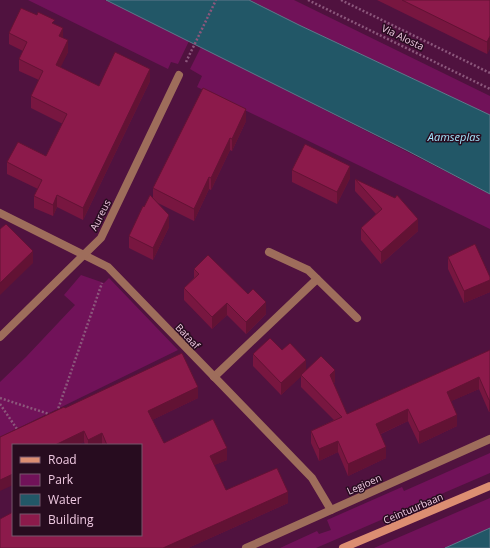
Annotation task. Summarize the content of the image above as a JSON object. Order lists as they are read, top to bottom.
{
  "streets": {
    "street": [
      "Aureus",
      "Bataaf",
      "Legioen",
      "Ceintuurbaan"
    ],
    "path": ["Via Alosta"]
  },
  "crossings": [
    ["Aureus", "Bataaf"],
    ["Bataaf", "Legioen"]
  ],
  "water": ["Aamseplas"],
  "legend": [
    "Road",
    "Park",
    "Water",
    "Building"
  ]
}
